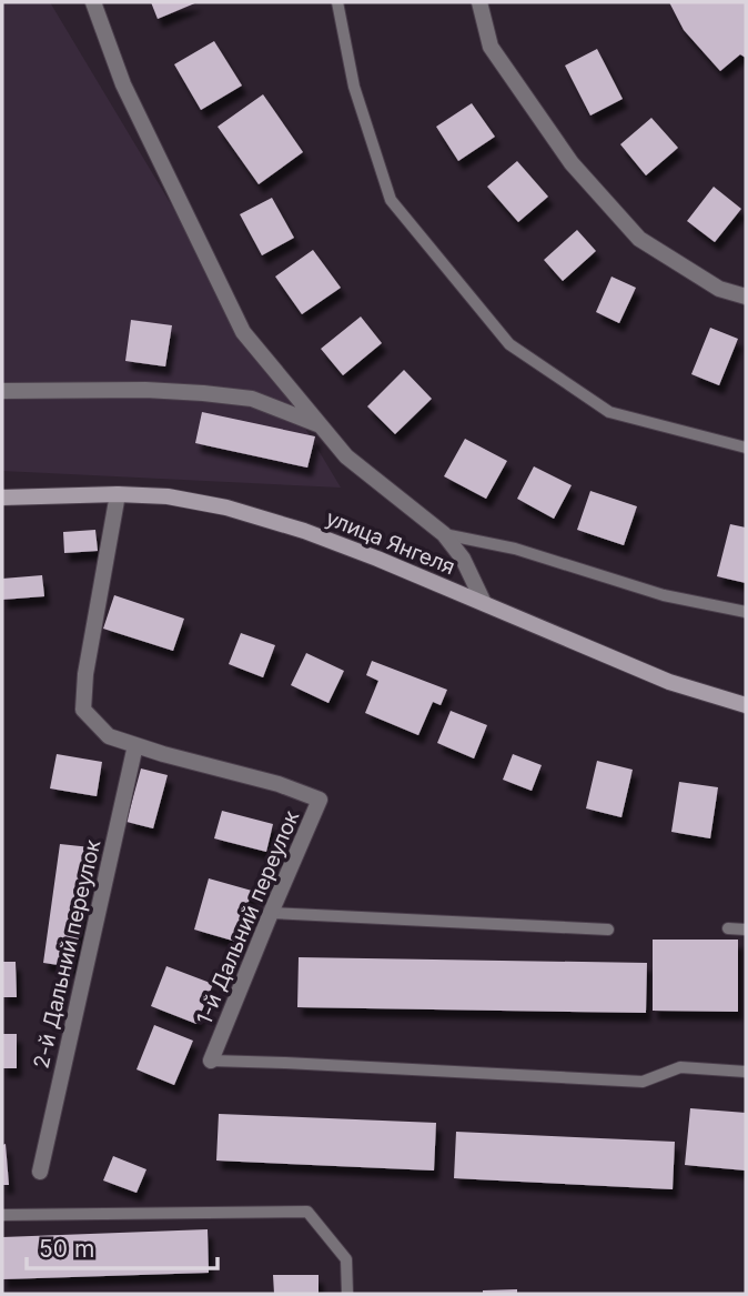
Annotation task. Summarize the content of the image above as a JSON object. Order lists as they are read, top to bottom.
{
  "streets": {
    "main road": ["улица Янгеля"],
    "street": ["1-й Дальний переулок", "2-й Дальний переулок"]
  },
  "crossings": [
    ["улица Янгеля", "1-й Дальний переулок"],
    ["1-й Дальний переулок", "2-й Дальний переулок"]
  ],
  "scale_bar": "50 m"
}
